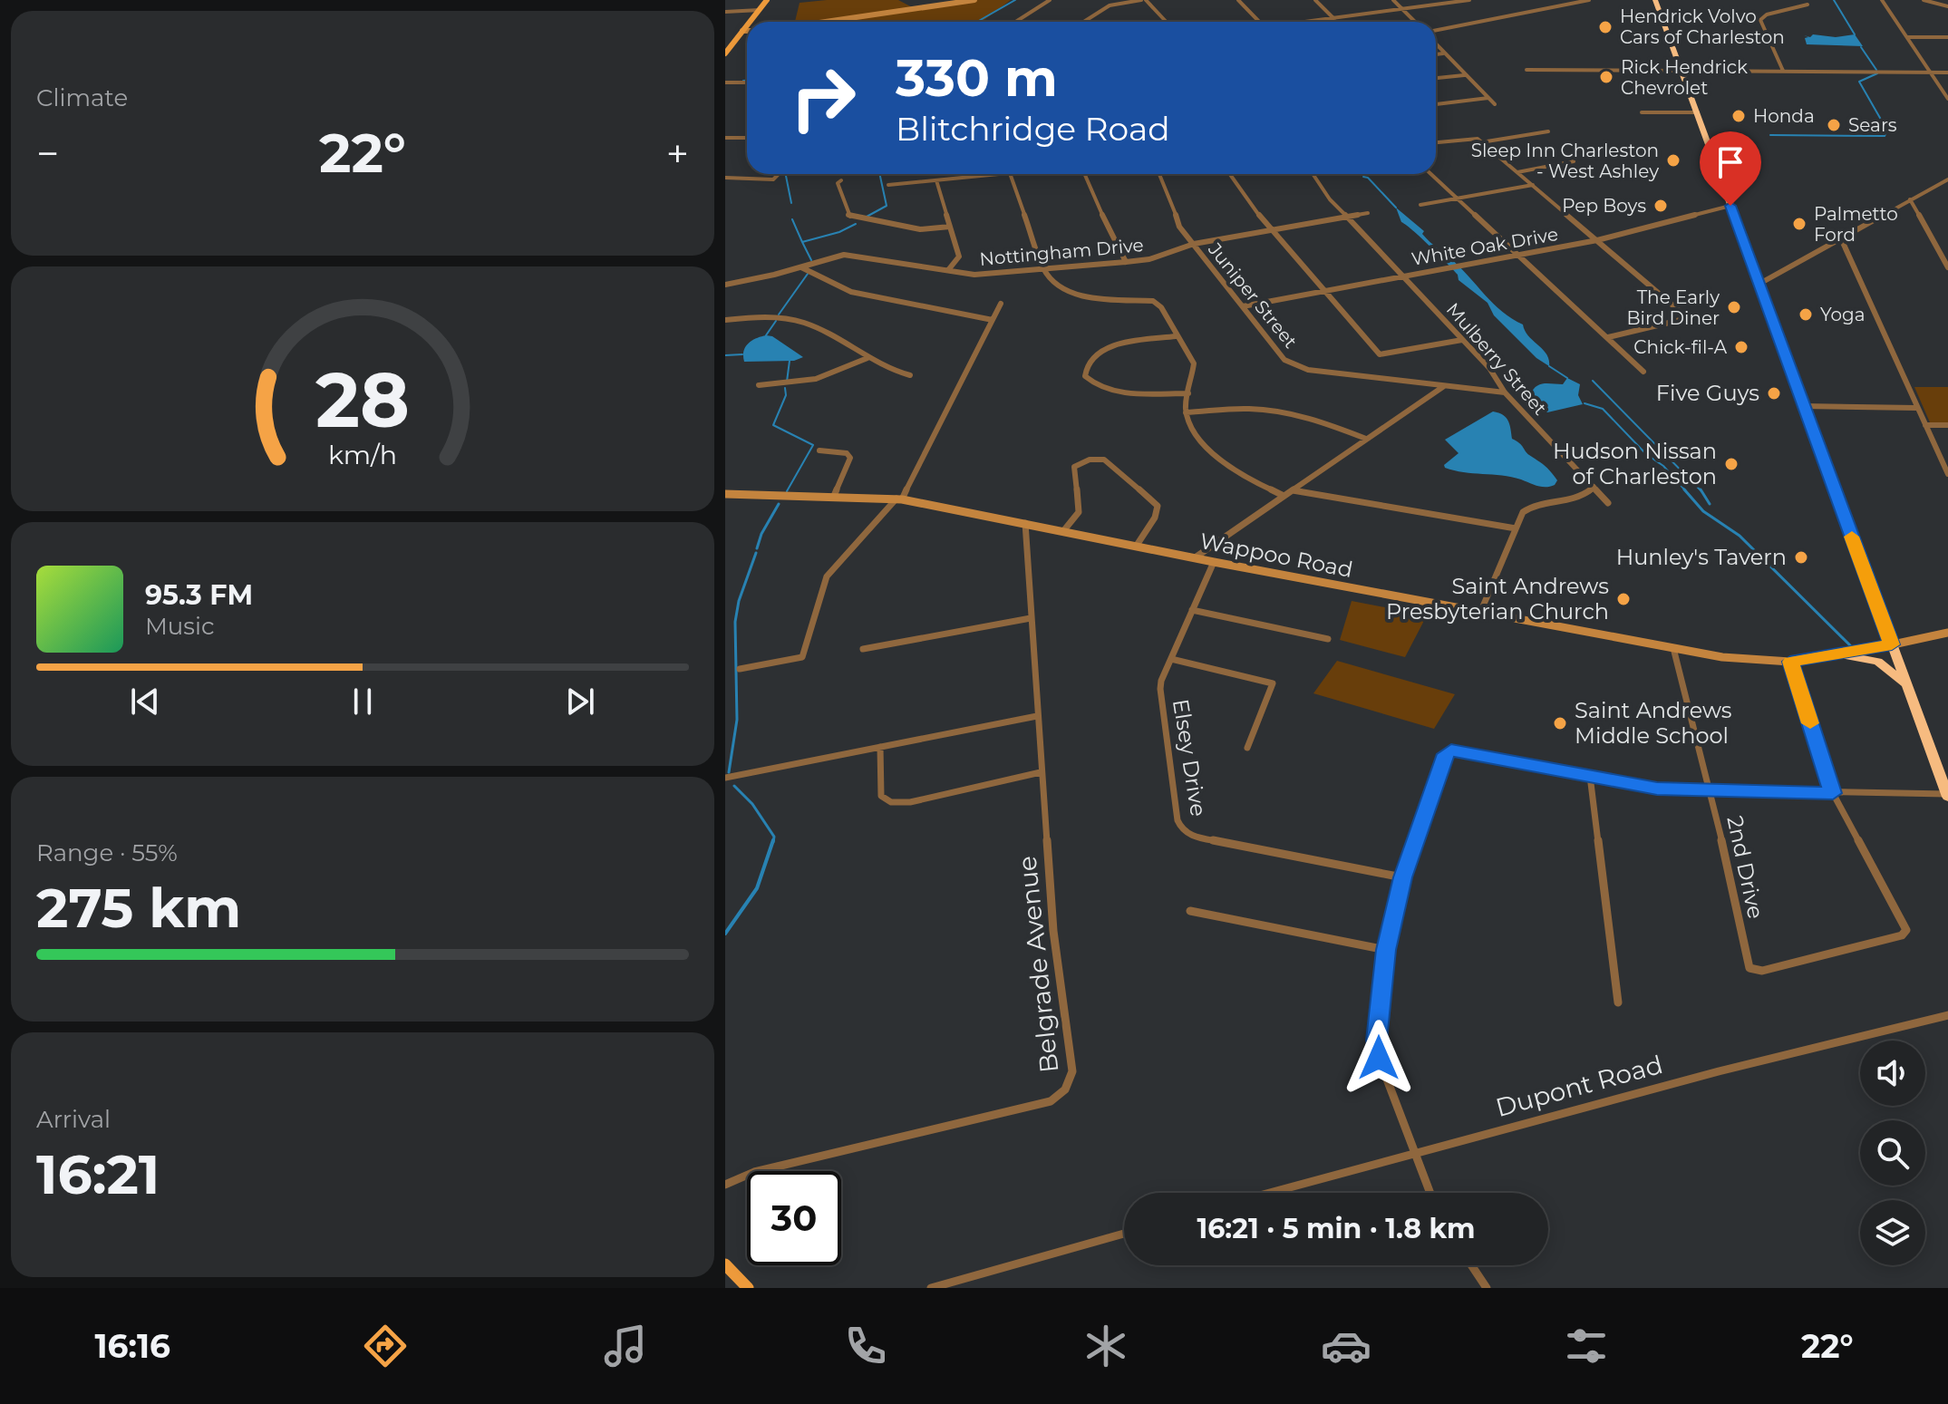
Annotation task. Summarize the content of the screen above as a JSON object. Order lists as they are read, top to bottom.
{
  "streets": {
    "main road": ["Wappoo Road"],
    "street": [
      "White Oak Drive",
      "Nottingham Drive",
      "Juniper Street",
      "Mulberry Street",
      "Elsey Drive",
      "2nd Drive",
      "Belgrade Avenue",
      "Dupont Road"
    ]
  },
  "crossings": [
    ["White Oak Drive", "Juniper Street"],
    ["White Oak Drive", "Mulberry Street"],
    ["Nottingham Drive", "Juniper Street"],
    ["Nottingham Drive", "Mulberry Street"],
    ["Juniper Street", "Mulberry Street"],
    ["Wappoo Road", "Elsey Drive"],
    ["Wappoo Road", "2nd Drive"],
    ["Wappoo Road", "Belgrade Avenue"]
  ],
  "places": [
    "Hendrick Volvo Cars of Charleston",
    "Rick Hendrick Chevrolet",
    "Honda",
    "Sears",
    "Sleep Inn Charleston - West Ashley",
    "Pep Boys",
    "Palmetto Ford",
    "The Early Bird Diner",
    "Yoga",
    "Chick-fil-A",
    "Five Guys",
    "Hudson Nissan of Charleston",
    "Hunley's Tavern",
    "Saint Andrews Presbyterian Church",
    "Saint Andrews Middle School"
  ],
  "page": {
    "tile": [
      "Climate",
      ["Range · 55%", "275 km"],
      ["Arrival", "16:21"]
    ],
    "turn": ["330 m", "Blitchridge Road"],
    "heat": ["−", "22°", "+"],
    "song": ["95.3 FM", "Music"],
    "limit": "30",
    "trip": "16:21 · 5 min · 1.8 km",
    "tabs": ["16:16", "22°"],
    "gauge": ["28", "km/h"]
  }
}
